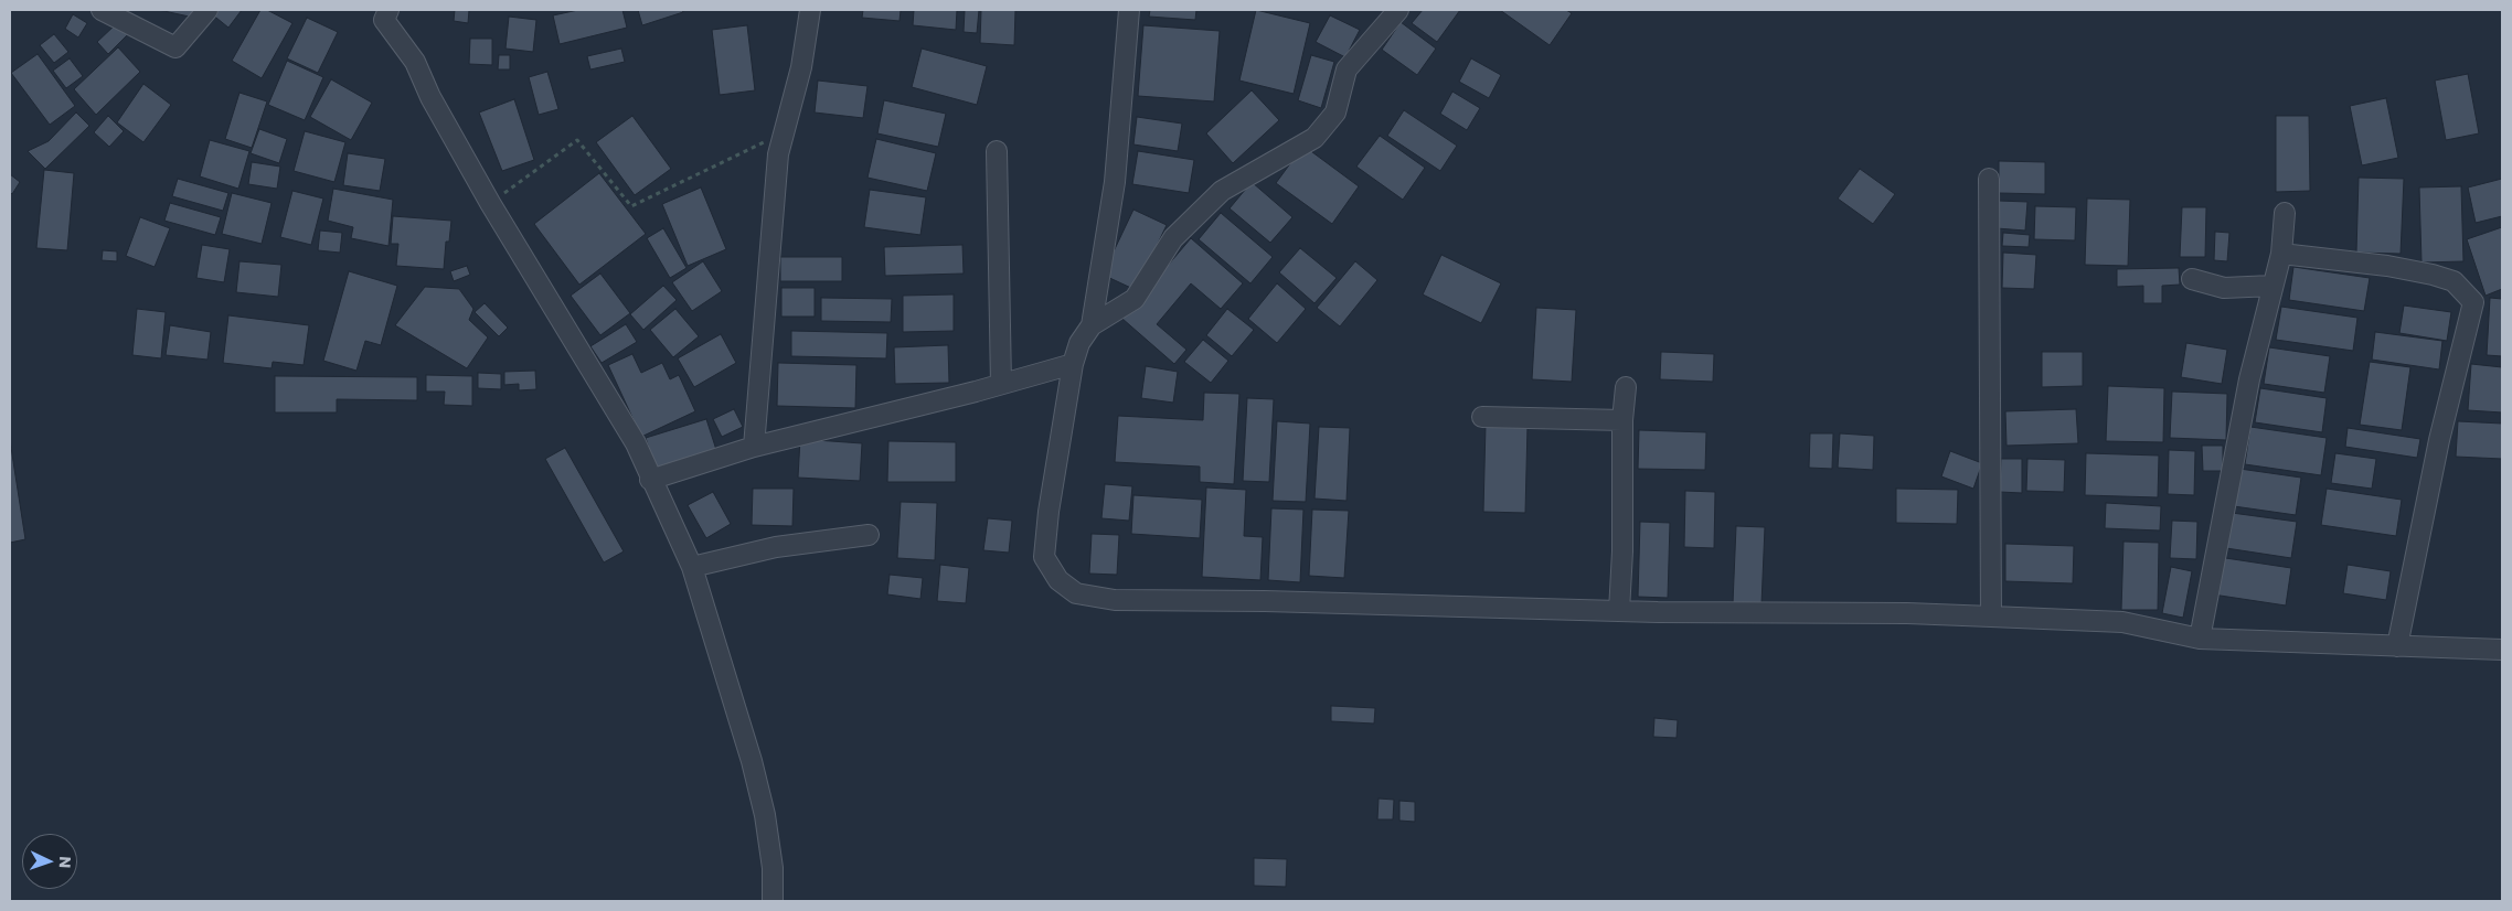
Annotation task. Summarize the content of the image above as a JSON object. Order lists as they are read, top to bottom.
{
  "north": "right"
}
